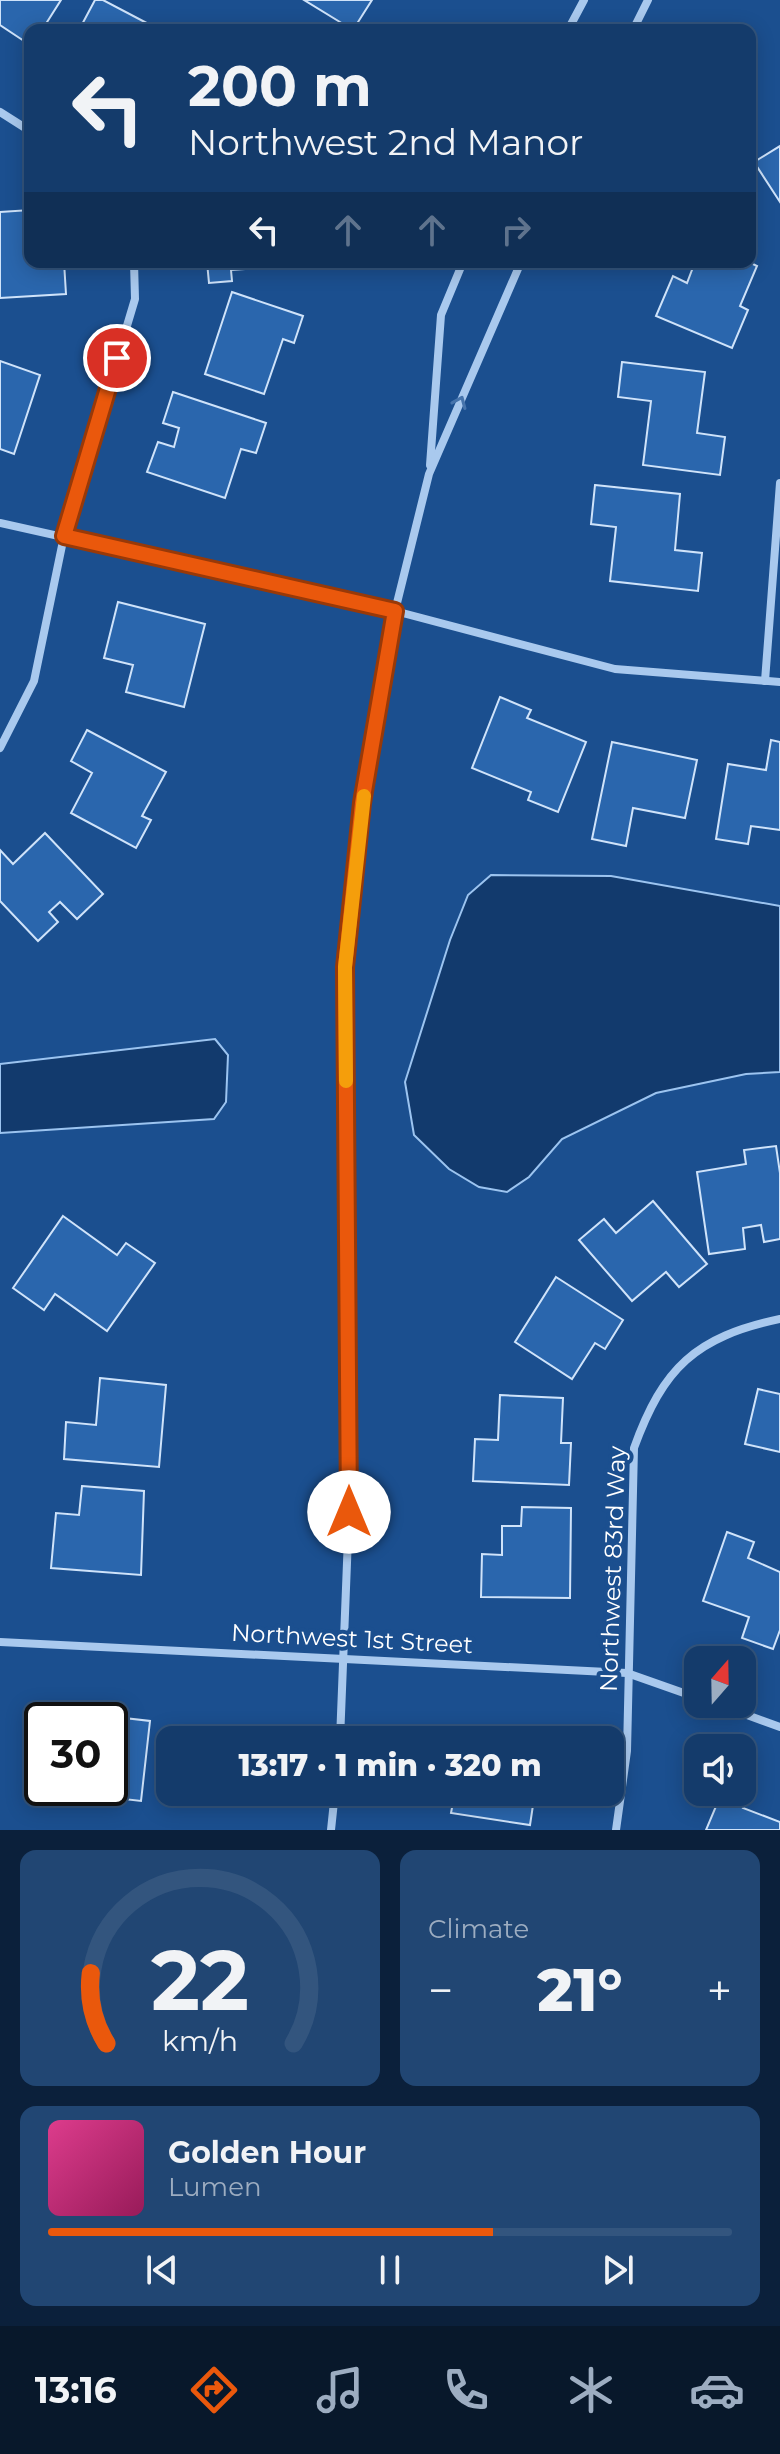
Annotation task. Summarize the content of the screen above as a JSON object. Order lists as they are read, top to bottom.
{
  "streets": {
    "street": ["Northwest 83rd Way", "Northwest 1st Street"]
  },
  "crossings": [
    ["Northwest 83rd Way", "Northwest 1st Street"]
  ],
  "north": "top",
  "page": {
    "turn": ["200 m", "Northwest 2nd Manor"],
    "limit": "30",
    "trip": "13:17 · 1 min · 320 m",
    "tile": "Climate",
    "heat": ["−", "21°", "+"],
    "song": ["Golden Hour", "Lumen"],
    "tabs": "13:16",
    "gauge": ["22", "km/h"]
  }
}
